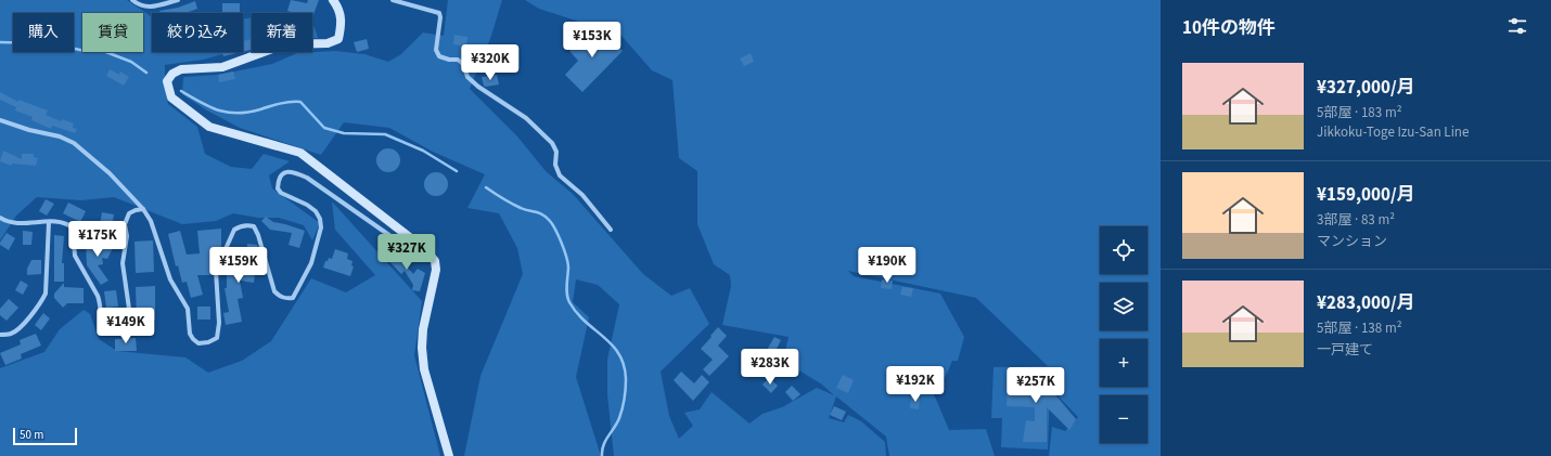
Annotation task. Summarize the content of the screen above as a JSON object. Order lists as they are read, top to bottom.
{
  "scale_bar": "50 m",
  "page": {
    "heading": "10件の物件",
    "chip": [
      "購入",
      "賃貸",
      "絞り込み",
      "新着"
    ],
    "price": [
      "¥153K",
      "¥320K",
      "¥175K",
      "¥327K",
      "¥159K",
      "¥190K",
      "¥149K",
      "¥283K",
      "¥192K",
      "¥257K"
    ],
    "list": [
      {
        "name": "¥327,000/月",
        "note": "5部屋 · 183 m² · Jikkoku-Toge Izu-San Line"
      },
      {
        "name": "¥159,000/月",
        "note": "3部屋 · 83 m² · マンション"
      },
      {
        "name": "¥283,000/月",
        "note": "5部屋 · 138 m² · 一戸建て"
      }
    ],
    "map_buttons": ["+", "−"],
    "scale": "50 m"
  }
}
